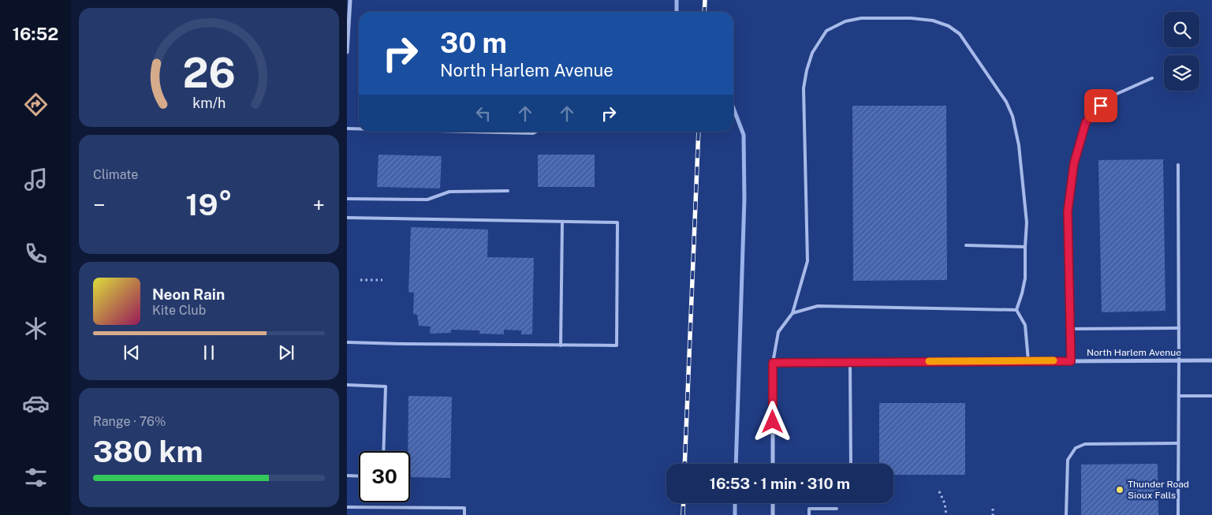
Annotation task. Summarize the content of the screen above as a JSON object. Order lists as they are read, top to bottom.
{
  "streets": {
    "street": ["North Harlem Avenue"]
  },
  "places": ["Thunder Road Sioux Falls"],
  "page": {
    "tabs": "16:52",
    "turn": ["30 m", "North Harlem Avenue"],
    "tile": [
      "Climate",
      ["Range · 76%", "380 km"]
    ],
    "heat": ["−", "19°", "+"],
    "song": ["Neon Rain", "Kite Club"],
    "limit": "30",
    "trip": "16:53 · 1 min · 310 m",
    "gauge": ["26", "km/h"]
  }
}
